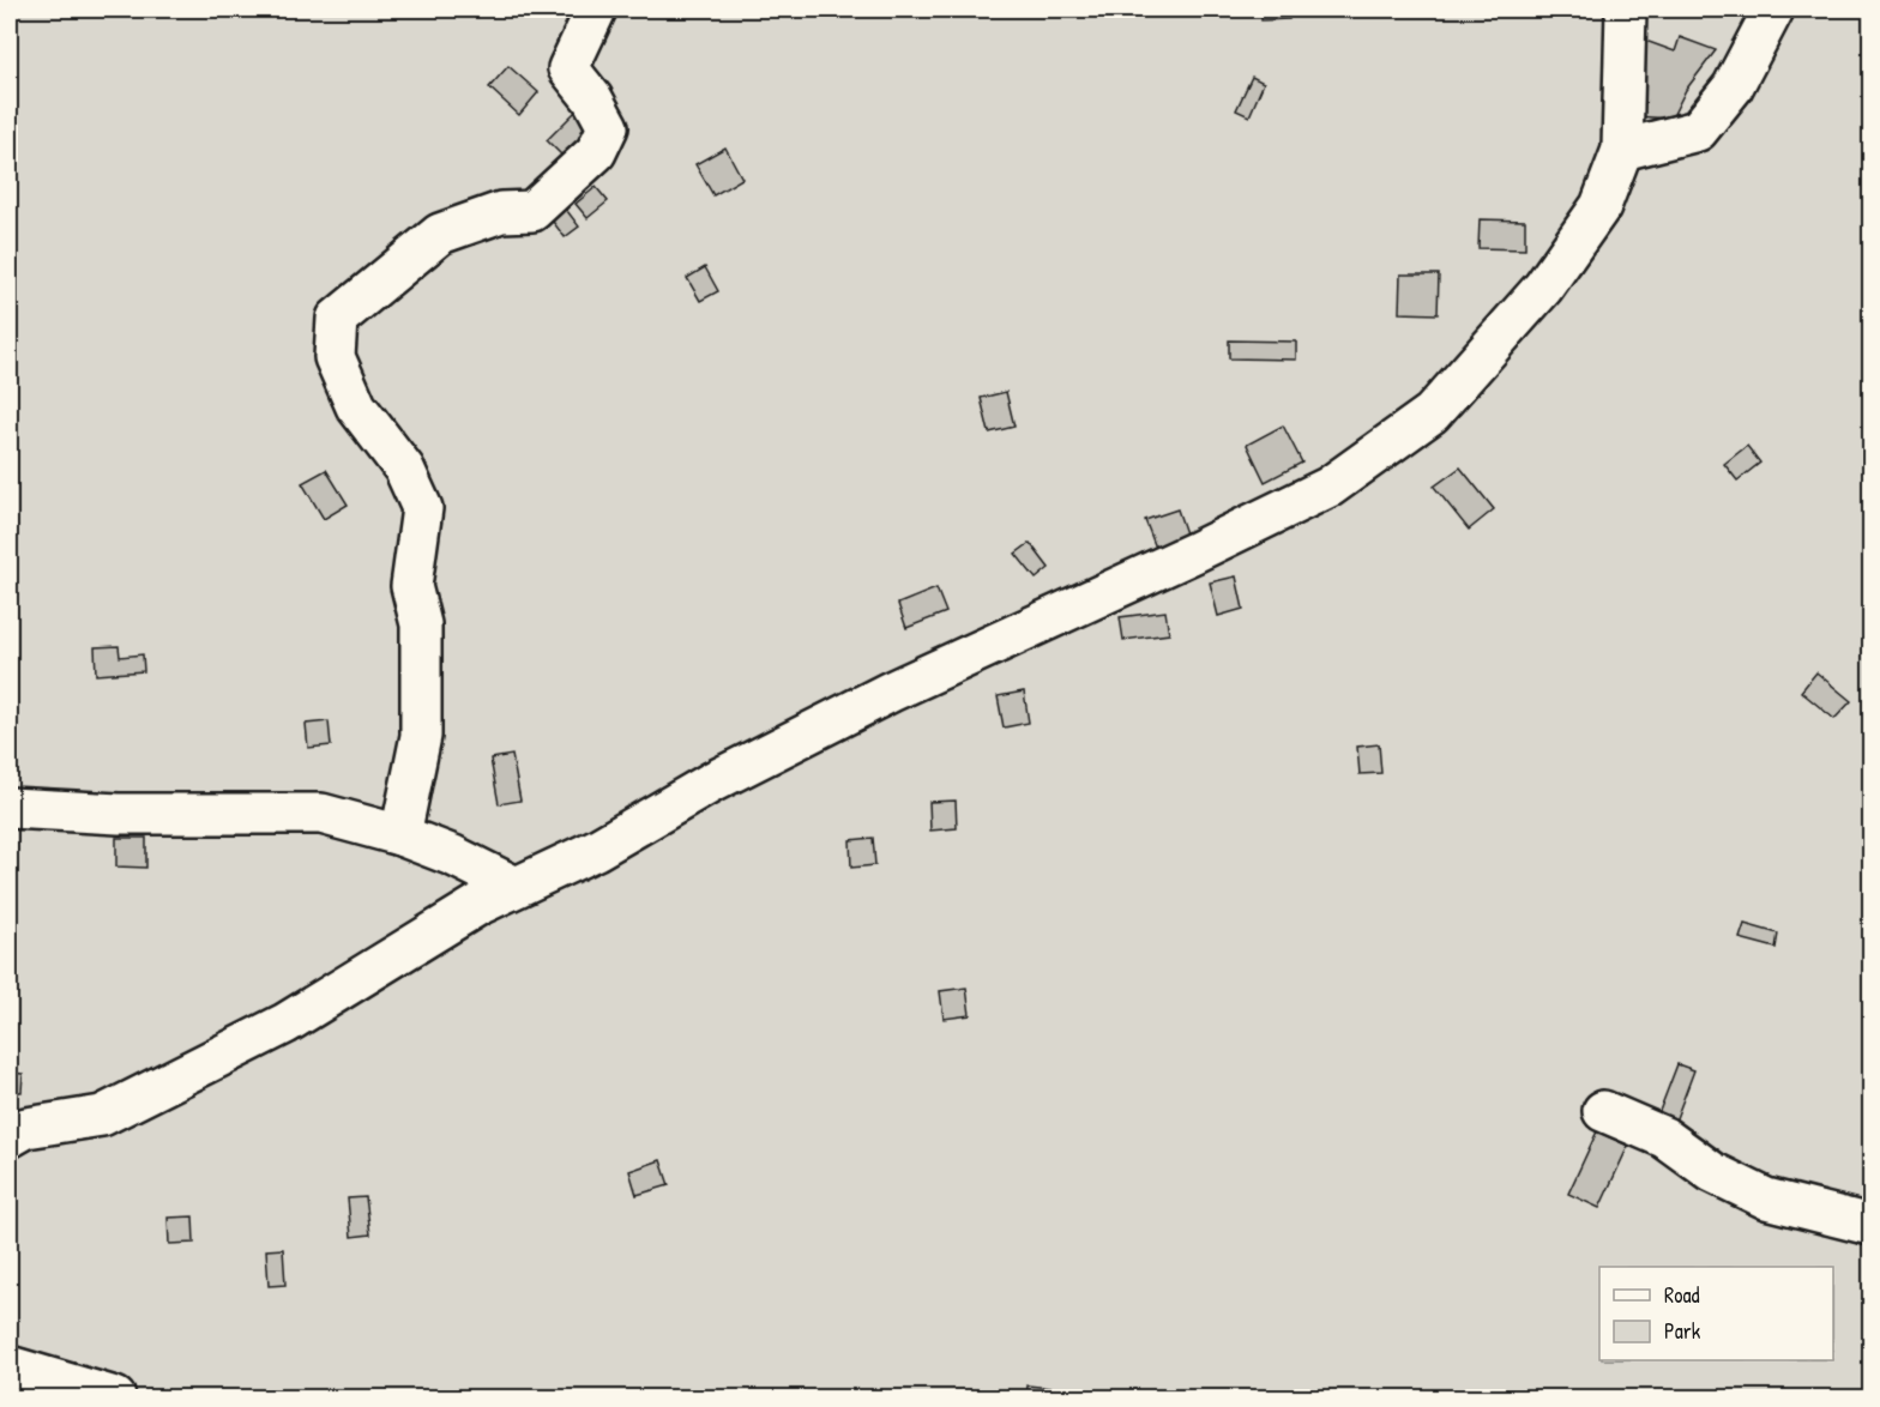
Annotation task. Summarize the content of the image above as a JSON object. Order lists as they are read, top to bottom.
{
  "legend": ["Road", "Park"]
}
